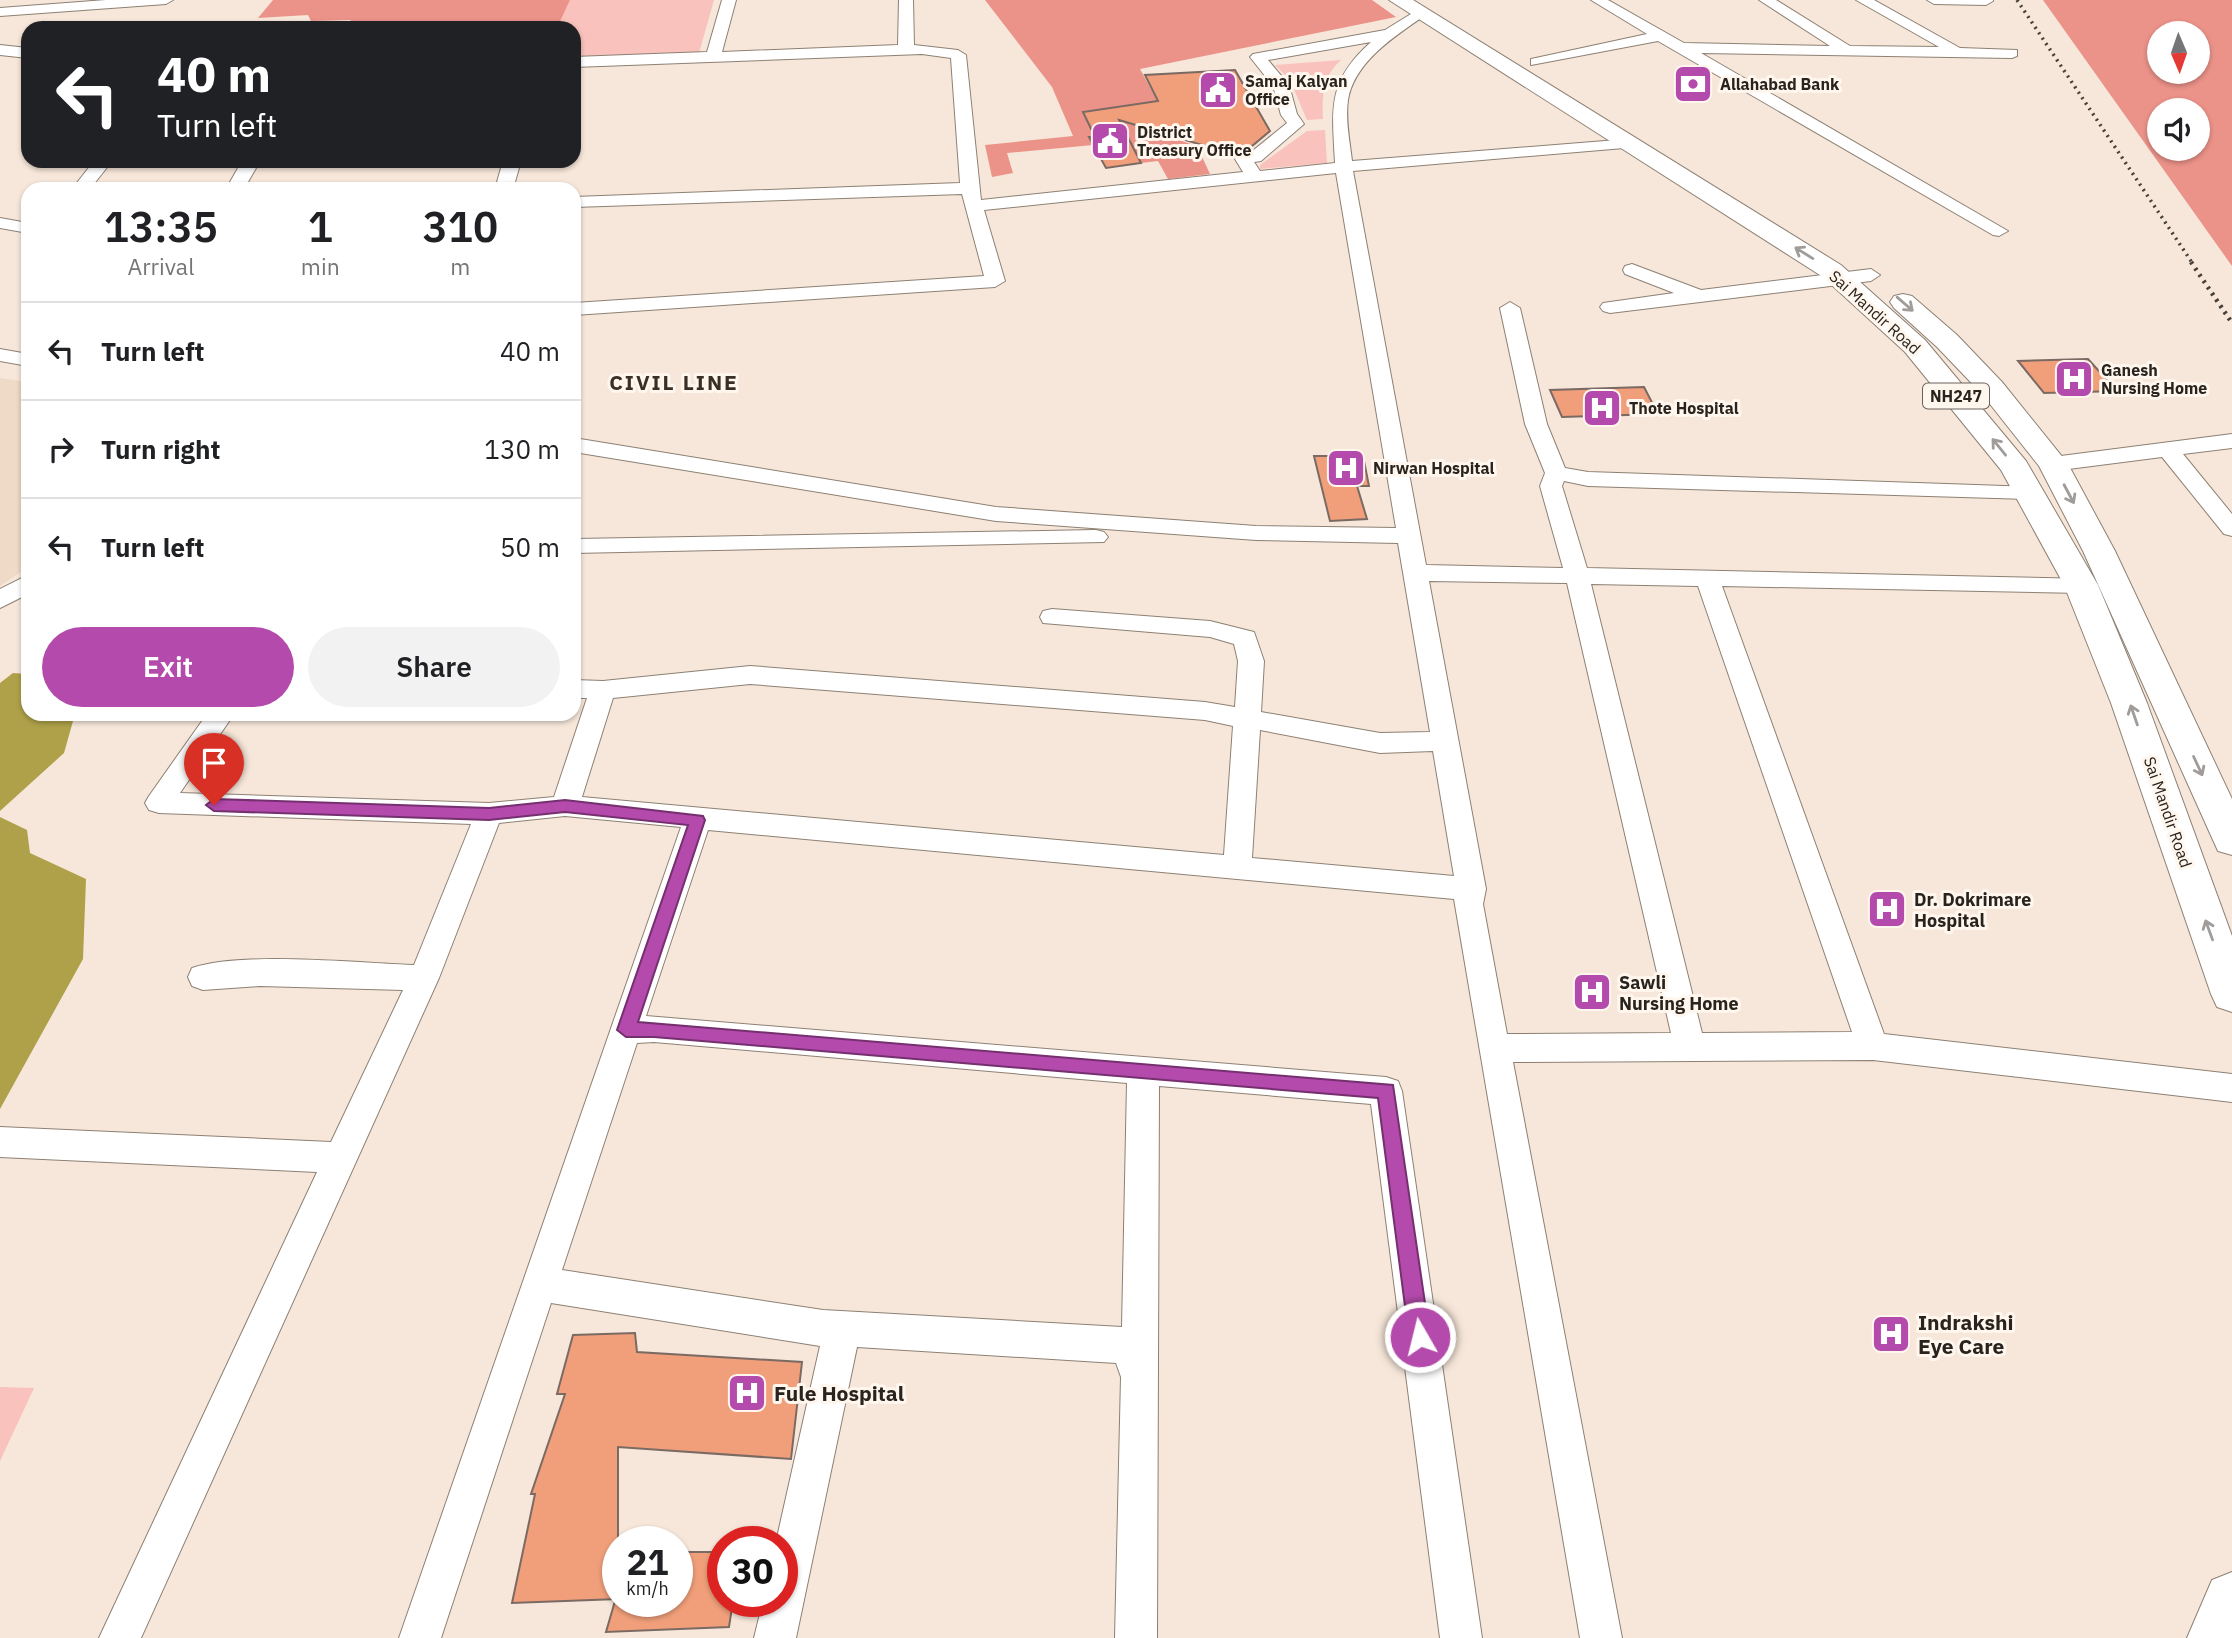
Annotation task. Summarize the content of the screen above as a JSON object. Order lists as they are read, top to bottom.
{
  "streets": {
    "highway": ["Sai Mandir Road", "NH247"]
  },
  "districts": ["CIVIL LINE"],
  "places": {
    "bank": ["Allahabad Bank"],
    "public building": ["Samaj Kalyan Office", "District Treasury Office"],
    "hospital": [
      "Ganesh Nursing Home",
      "Thote Hospital",
      "Nirwan Hospital",
      "Dr. Dokrimare Hospital",
      "Sawli Nursing Home",
      "Indrakshi Eye Care",
      "Fule Hospital"
    ]
  },
  "north": "bottom",
  "page": {
    "turn": ["40 m", "Turn left"],
    "eta": [
      "13:35",
      "Arrival",
      "1",
      "min",
      "310",
      "m"
    ],
    "list": [
      {
        "name": "Turn left",
        "value": "40 m"
      },
      {
        "name": "Turn right",
        "value": "130 m"
      },
      {
        "name": "Turn left",
        "value": "50 m"
      }
    ],
    "buttons": ["Exit", "Share"],
    "speed": "21 km/h",
    "limit": "30"
  }
}
